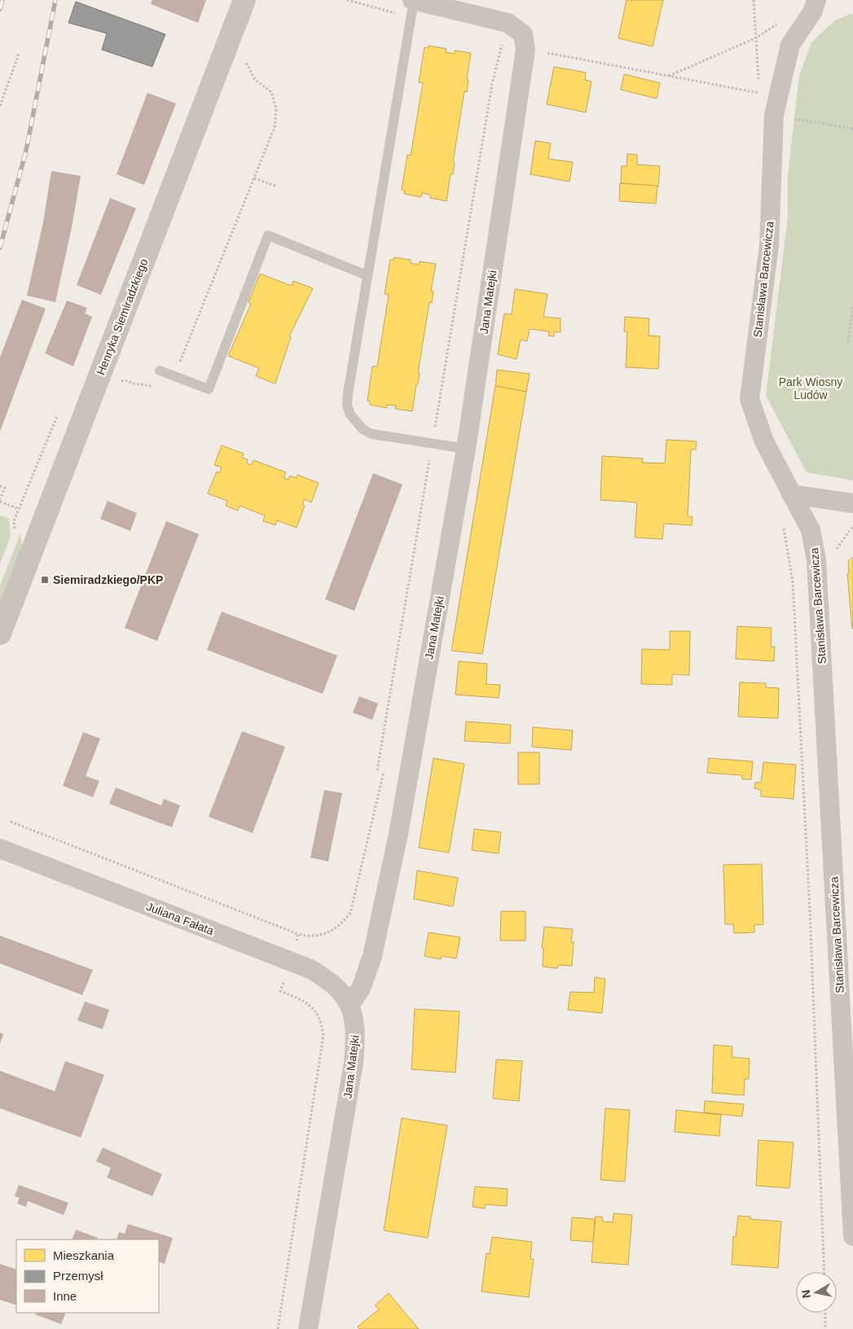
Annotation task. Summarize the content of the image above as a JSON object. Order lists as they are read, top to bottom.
{
  "streets": {
    "street": [
      "Stanisława Barcewicza",
      "Jana Matejki",
      "Henryka Siemiradzkiego",
      "Juliana Fałata"
    ]
  },
  "crossings": [
    ["Jana Matejki", "Juliana Fałata"]
  ],
  "parks": ["Park Wiosny Ludów"],
  "places": {
    "transit": ["Siemiradzkiego/PKP"]
  },
  "legend": ["Mieszkania", "Przemysł", "Inne"],
  "north": "left"
}
